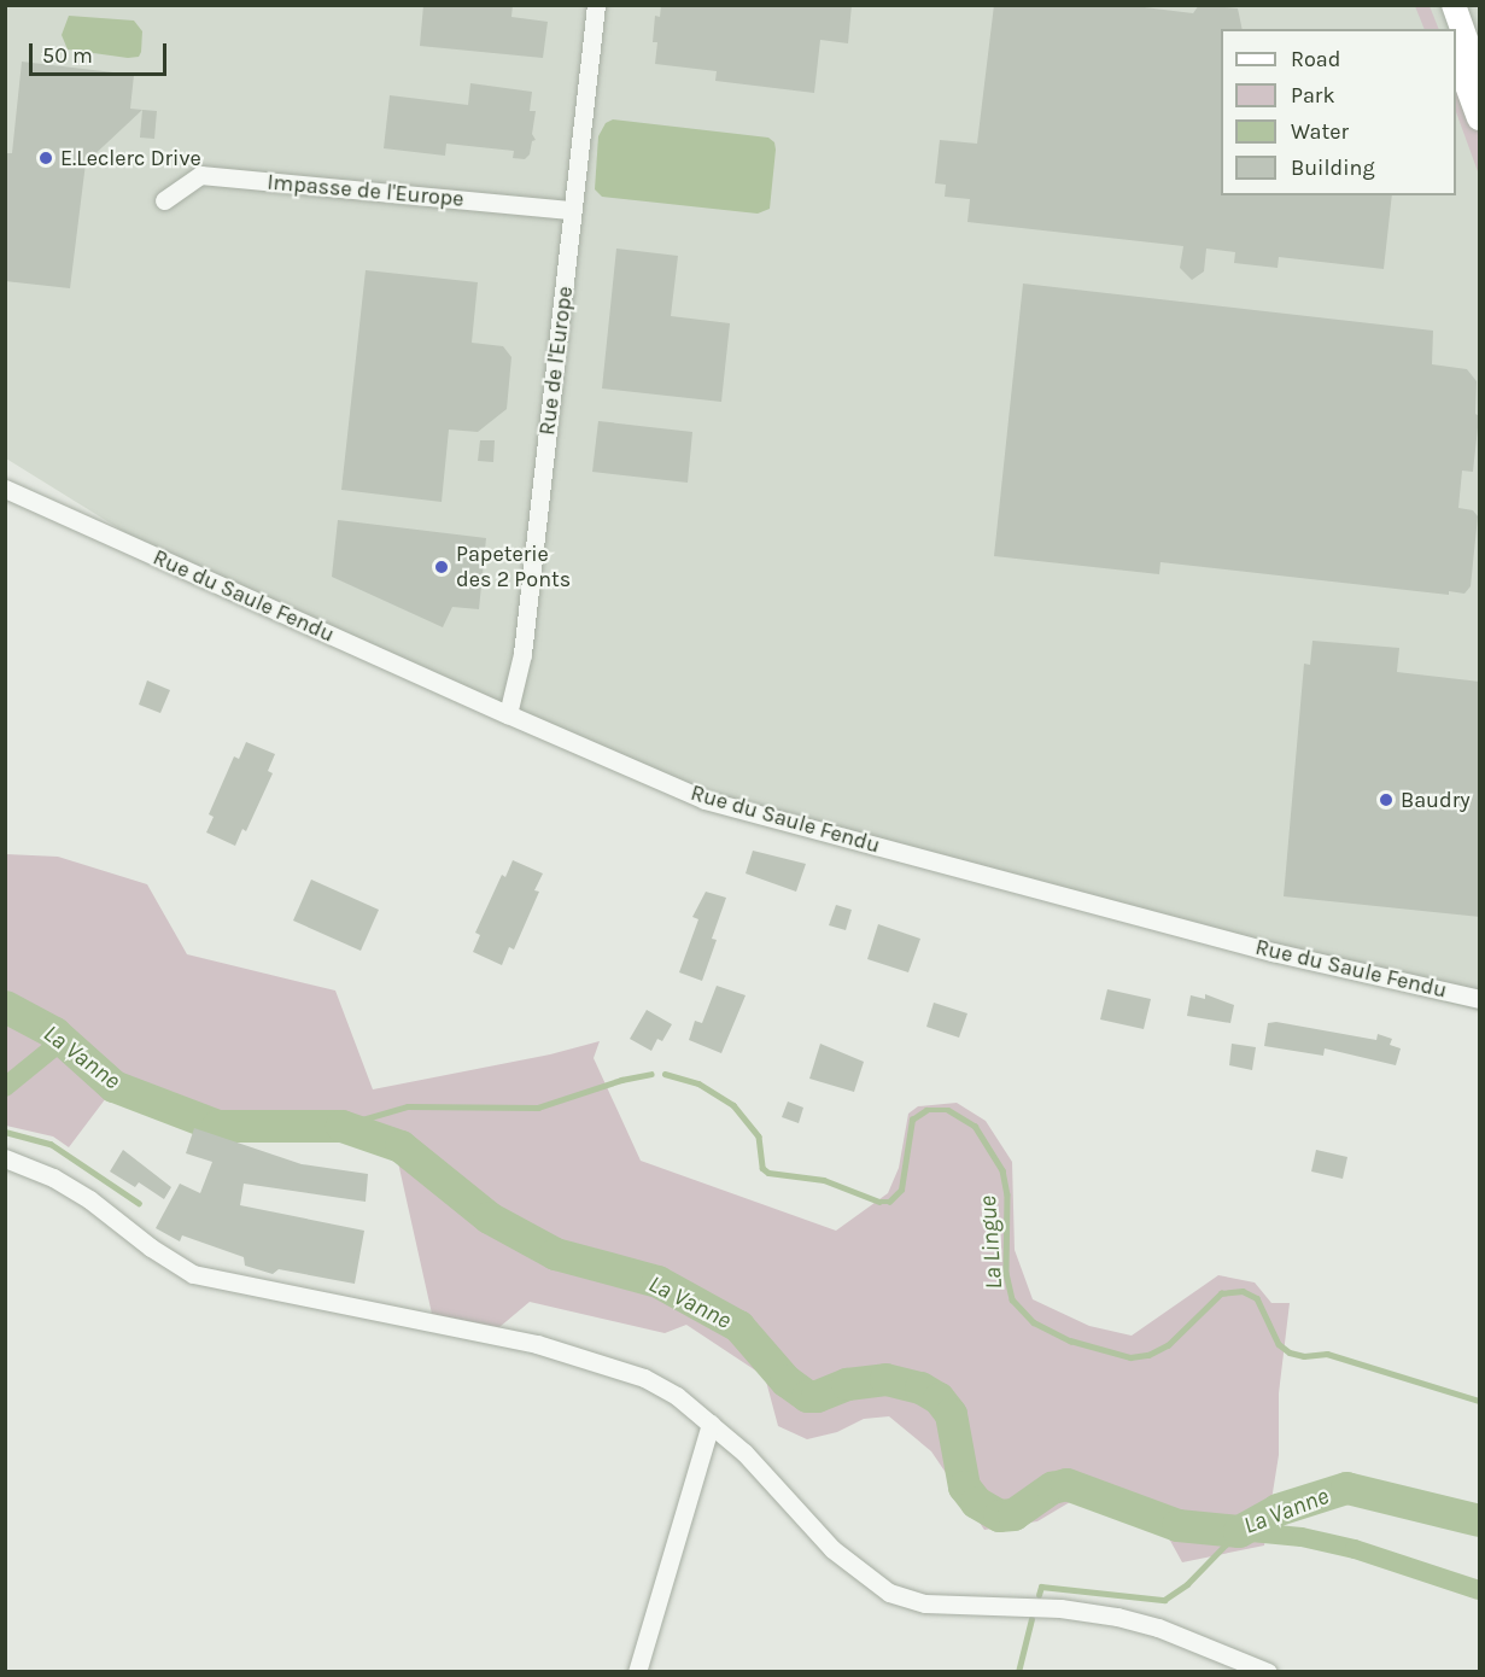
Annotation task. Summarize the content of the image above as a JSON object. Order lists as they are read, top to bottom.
{
  "streets": {
    "street": ["Impasse de l'Europe", "Rue de l'Europe", "Rue du Saule Fendu"]
  },
  "crossings": [
    ["Impasse de l'Europe", "Rue de l'Europe"],
    ["Rue de l'Europe", "Rue du Saule Fendu"]
  ],
  "water": ["La Vanne", "La Lingue"],
  "places": ["E.Leclerc Drive", "Papeterie des 2 Ponts", "Baudry"],
  "legend": [
    "Road",
    "Park",
    "Water",
    "Building"
  ],
  "scale_bar": "50 m"
}
